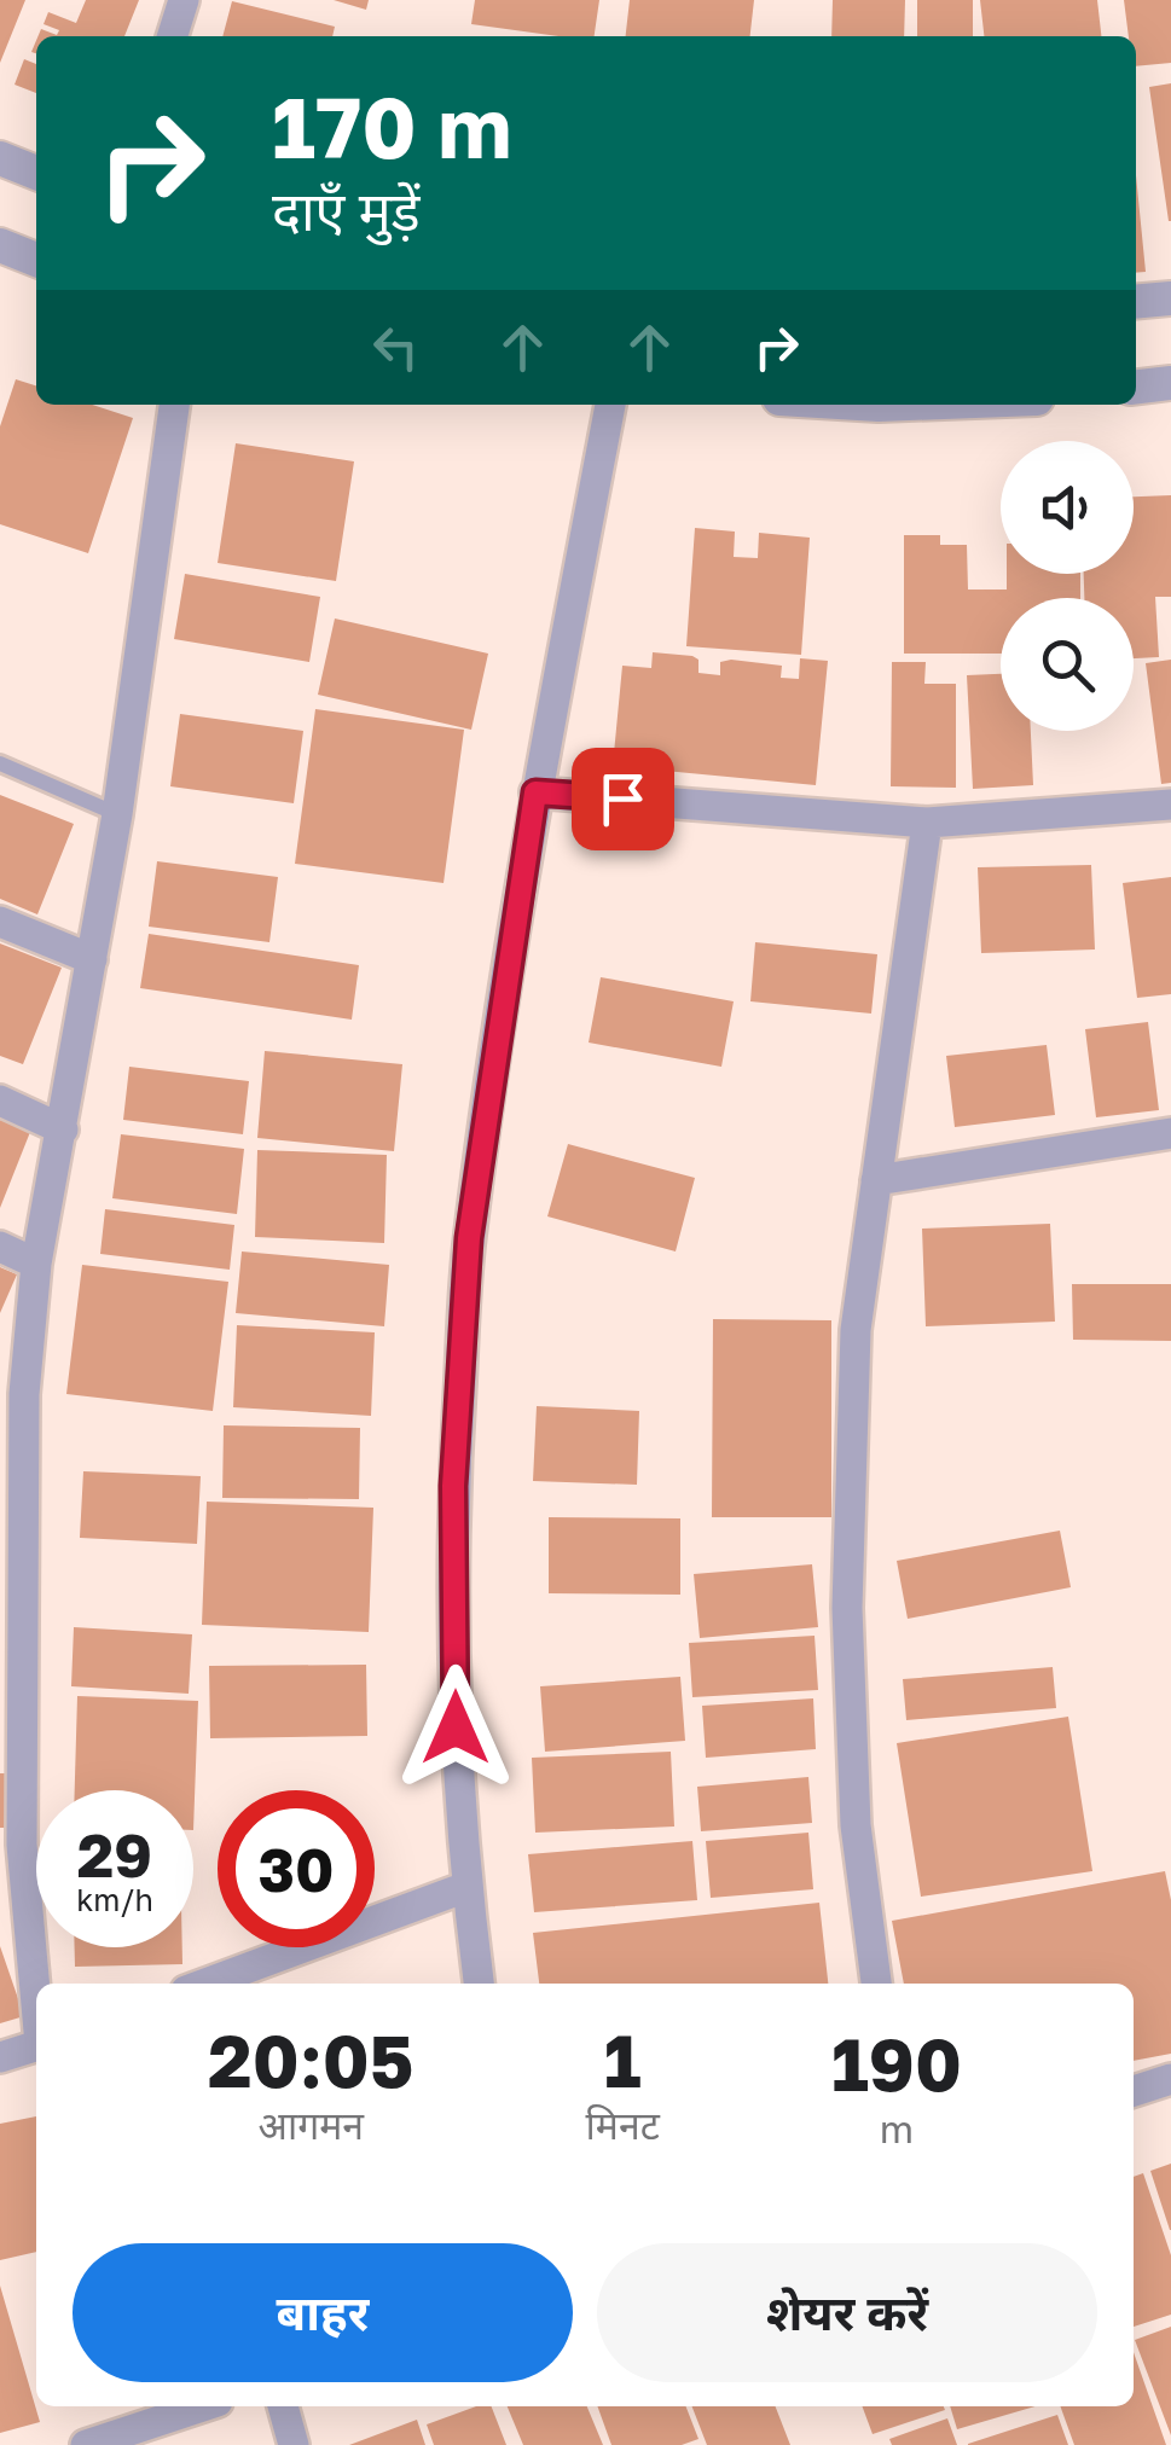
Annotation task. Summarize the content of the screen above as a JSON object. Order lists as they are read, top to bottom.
{
  "page": {
    "turn": ["170 m", "दाएँ मुड़ें"],
    "speed": "29 km/h",
    "limit": "30",
    "eta": [
      "20:05",
      "आगमन",
      "1",
      "मिनट",
      "190",
      "m"
    ],
    "buttons": ["बाहर", "शेयर करें"]
  }
}
